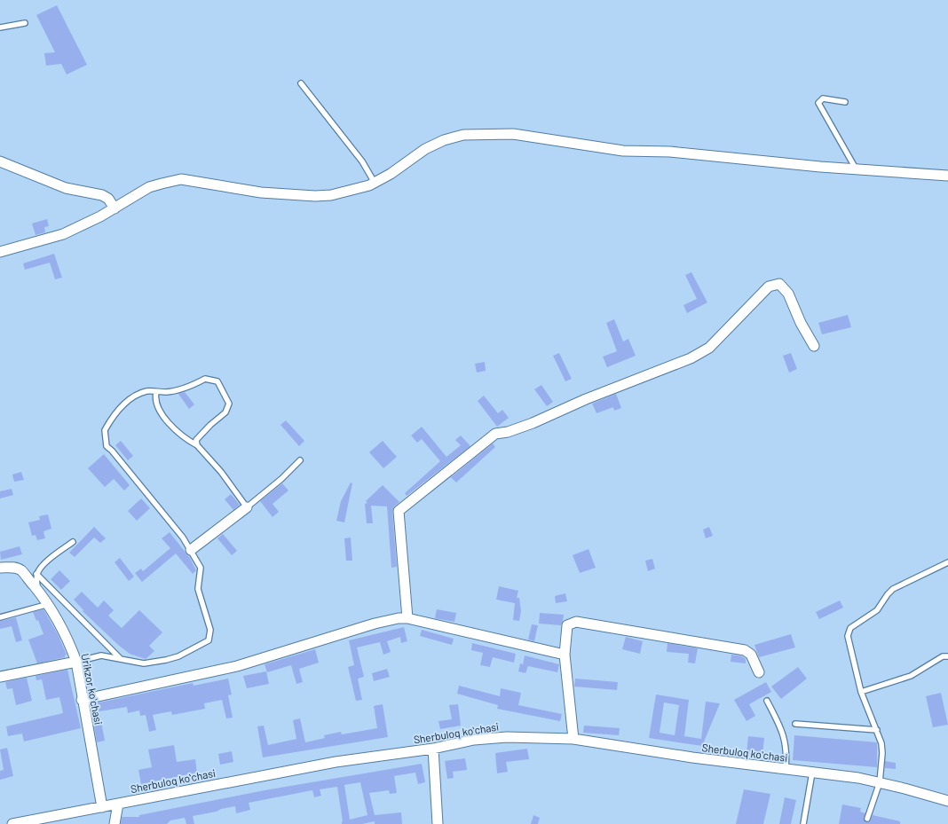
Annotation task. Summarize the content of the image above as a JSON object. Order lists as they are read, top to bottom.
{
  "streets": {
    "street": ["Urikzor koʻchasi", "Sherbuloq koʻchasi"]
  },
  "crossings": [
    ["Urikzor koʻchasi", "Sherbuloq koʻchasi"]
  ]
}
